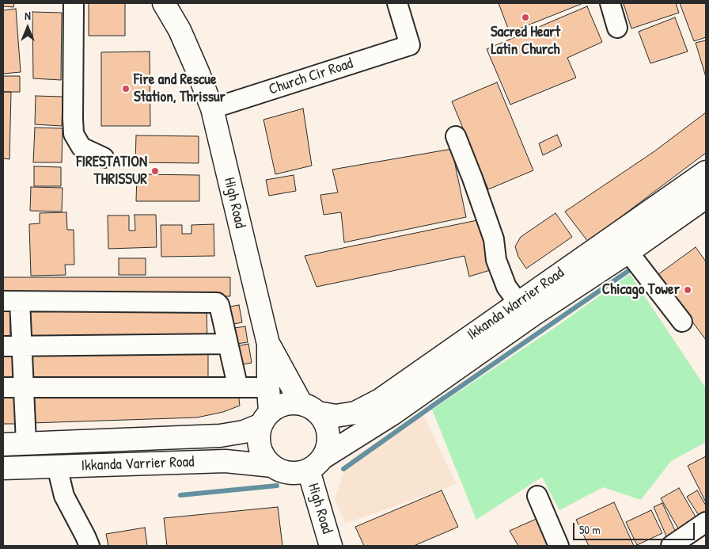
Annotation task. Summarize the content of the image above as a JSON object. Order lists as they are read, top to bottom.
{
  "streets": {
    "main road": ["High Road", "Ikkanda Warrier Road", "Ikkanda Varrier Road"],
    "street": ["Church Cir Road"]
  },
  "crossings": [
    ["Church Cir Road", "High Road"],
    ["High Road", "Ikkanda Warrier Road"],
    ["High Road", "Ikkanda Varrier Road"],
    ["Ikkanda Warrier Road", "Ikkanda Varrier Road"]
  ],
  "places": [
    "Sacred Heart Latin Church",
    "Fire and Rescue Station, Thrissur",
    "FIRESTATION THRISSUR",
    "Chicago Tower"
  ],
  "scale_bar": "50 m",
  "north": "top"
}
